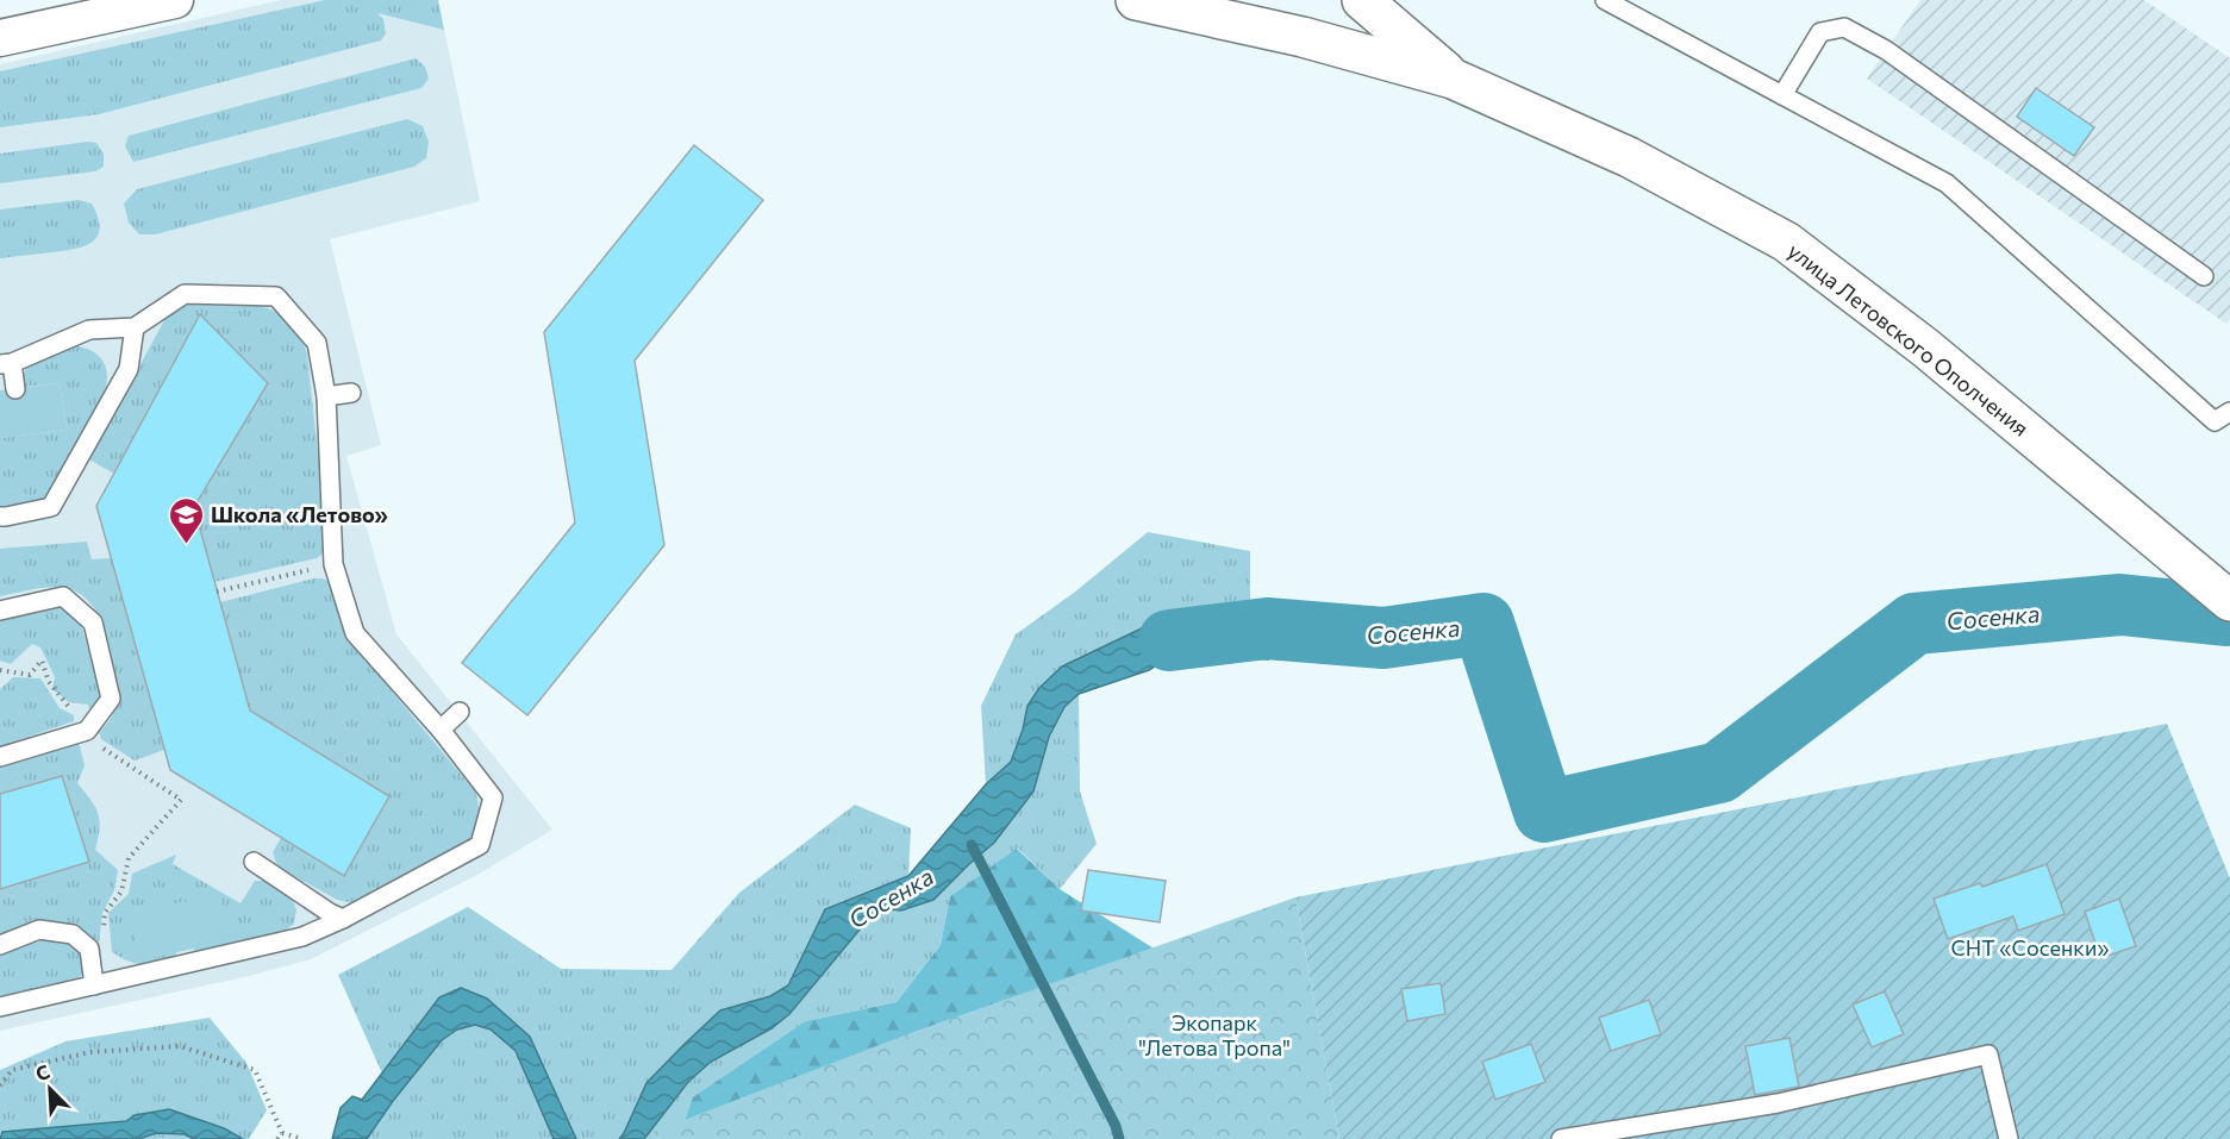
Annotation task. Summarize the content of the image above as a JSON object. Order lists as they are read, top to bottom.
{
  "streets": {
    "main road": ["улица Летовского Ополчения"]
  },
  "water": ["Сосенка"],
  "parks": ["СНТ «Сосенки»", "Экопарк \"Летова Тропа\""],
  "places": {
    "school or university": ["Школа «Летово»"]
  },
  "north": "top left"
}
